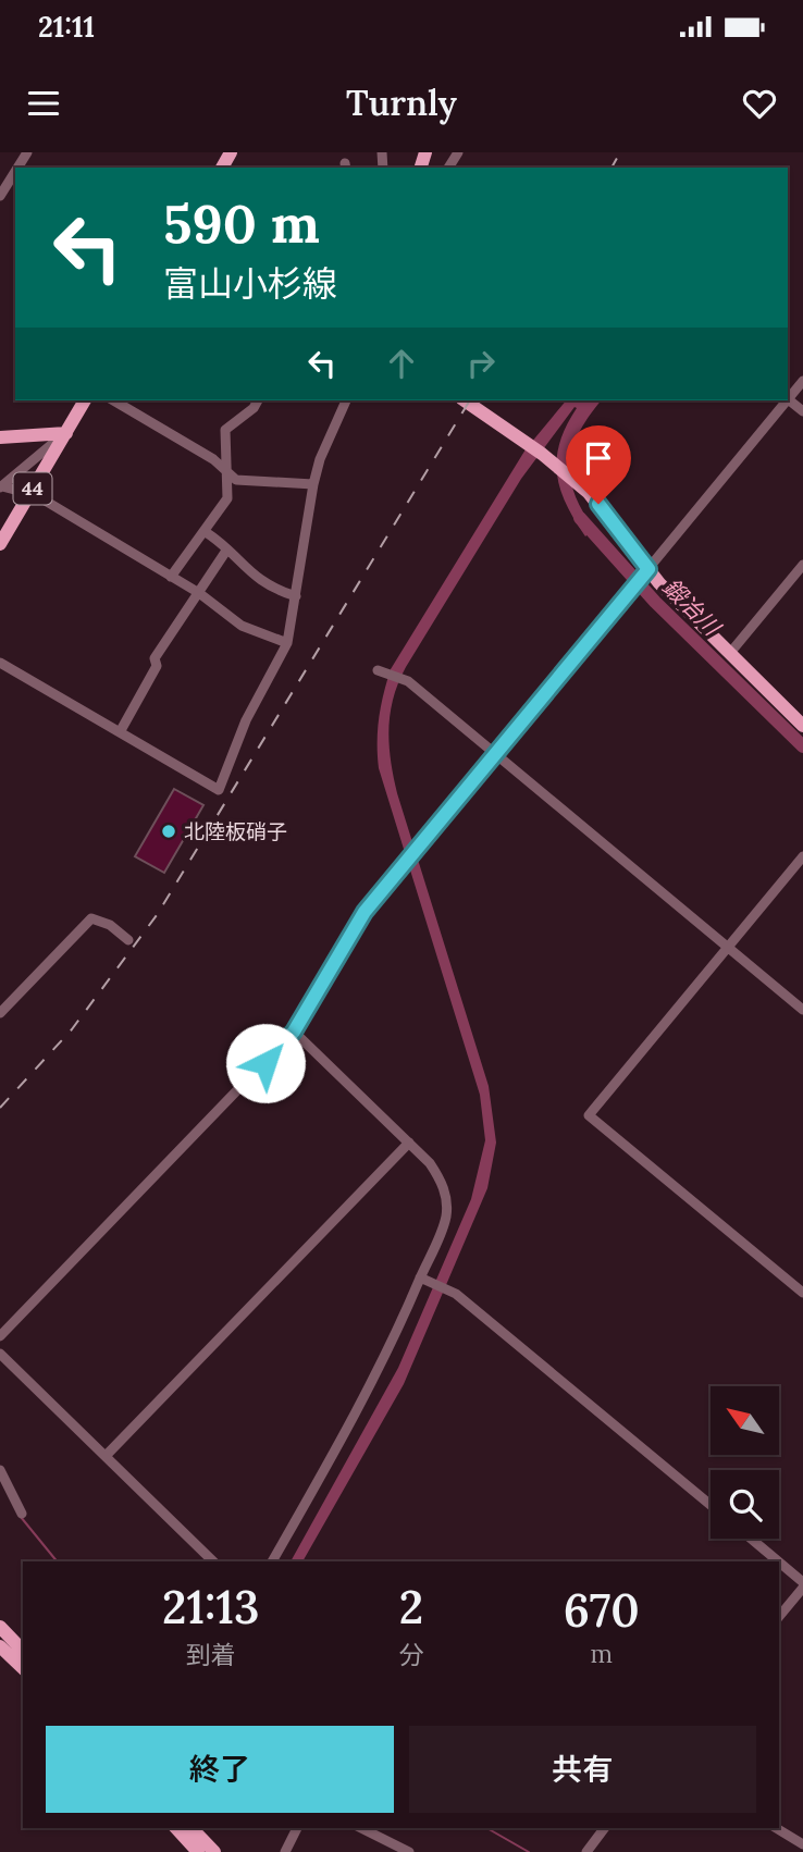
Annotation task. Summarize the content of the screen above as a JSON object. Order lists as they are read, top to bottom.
{
  "streets": {
    "main road": ["44"]
  },
  "water": ["鍛冶川"],
  "places": ["北陸板硝子"],
  "north": "top left",
  "page": {
    "status": "21:11",
    "header": "Turnly",
    "turn": ["590 m", "富山小杉線"],
    "eta": [
      "21:13",
      "到着",
      "2",
      "分",
      "670",
      "m"
    ],
    "buttons": ["終了", "共有"]
  }
}
